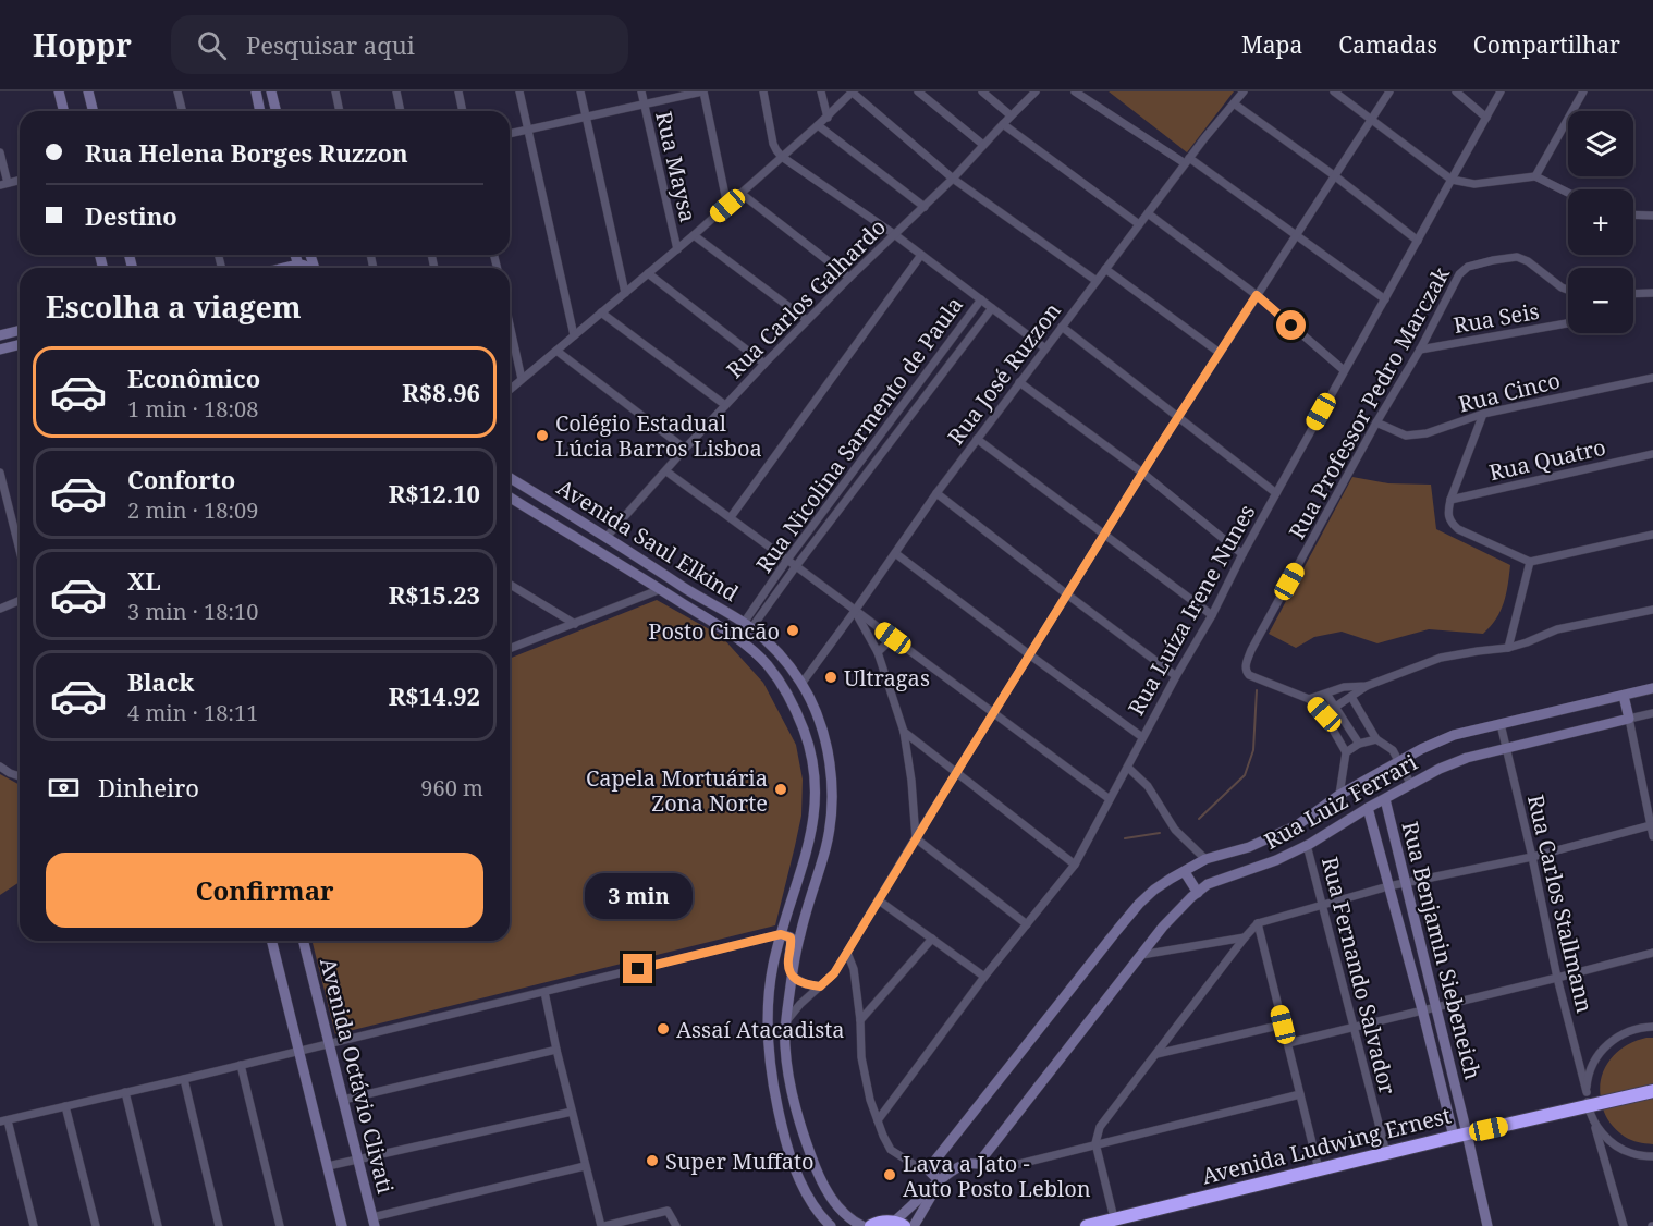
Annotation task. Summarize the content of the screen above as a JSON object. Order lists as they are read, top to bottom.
{
  "streets": {
    "highway": ["Avenida Ludwing Ernest"],
    "street": [
      "Rua Maysa",
      "Rua Carlos Galhardo",
      "Rua Seis",
      "Rua José Ruzzon",
      "Rua Cinco",
      "Rua Professor Pedro Marczak",
      "Rua Nicolina Sarmento de Paula",
      "Rua Quatro",
      "Avenida Saul Elkind",
      "Rua Luíza Irene Nunes",
      "Rua Luiz Ferrari",
      "Rua Carlos Stallmann",
      "Rua Benjamin Siebeneich",
      "Rua Fernando Salvador",
      "Avenida Octávio Clivati"
    ]
  },
  "crossings": [
    ["Rua Carlos Galhardo", "Avenida Saul Elkind"],
    ["Rua Seis", "Rua Professor Pedro Marczak"],
    ["Rua José Ruzzon", "Avenida Saul Elkind"],
    ["Rua Cinco", "Rua Professor Pedro Marczak"],
    ["Rua Nicolina Sarmento de Paula", "Avenida Saul Elkind"],
    ["Rua Luiz Ferrari", "Rua Carlos Stallmann"],
    ["Rua Luiz Ferrari", "Rua Benjamin Siebeneich"],
    ["Rua Luiz Ferrari", "Rua Fernando Salvador"],
    ["Rua Benjamin Siebeneich", "Avenida Ludwing Ernest"],
    ["Rua Fernando Salvador", "Avenida Ludwing Ernest"]
  ],
  "places": [
    "Colégio Estadual Lúcia Barros Lisboa",
    "Posto Cincão",
    "Ultragas",
    "Capela Mortuária Zona Norte",
    "Assaí Atacadista",
    "Super Muffato",
    "Lava a Jato - Auto Posto Leblon"
  ],
  "page": {
    "header": "Hoppr",
    "search": "Pesquisar aqui",
    "nav": ["Mapa", "Camadas", "Compartilhar"],
    "map_buttons": ["+", "−"],
    "banner": ["Rua Helena Borges Ruzzon", "Destino"],
    "heading": "Escolha a viagem",
    "list": [
      {
        "name": "Econômico",
        "note": "1 min · 18:08",
        "value": "R$8.96"
      },
      {
        "name": "Conforto",
        "note": "2 min · 18:09",
        "value": "R$12.10"
      },
      {
        "name": "XL",
        "note": "3 min · 18:10",
        "value": "R$15.23"
      },
      {
        "name": "Black",
        "note": "4 min · 18:11",
        "value": "R$14.92"
      }
    ],
    "pay": ["Dinheiro", "960 m"],
    "buttons": "Confirmar",
    "bubble": "3 min"
  }
}
